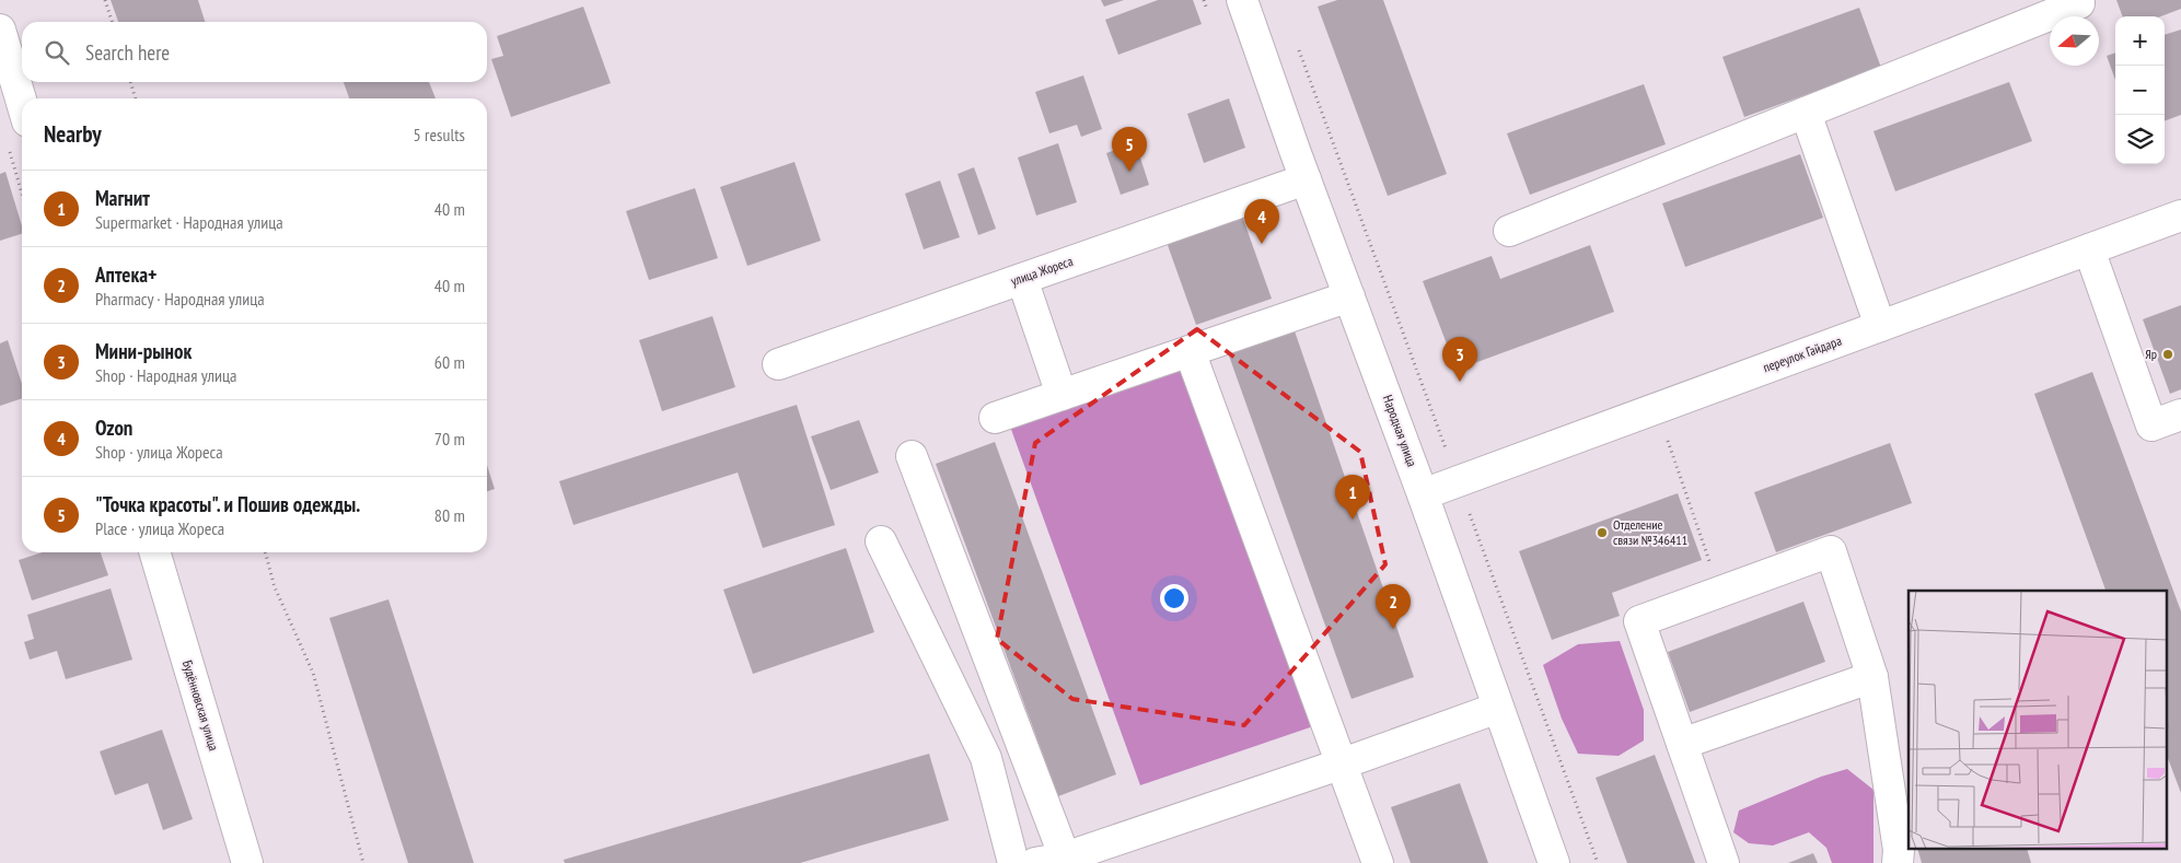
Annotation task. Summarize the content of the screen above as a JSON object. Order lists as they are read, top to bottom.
{
  "streets": {
    "street": [
      "улица Жореса",
      "переулок Гайдара",
      "Народная улица",
      "Будённовская улица"
    ]
  },
  "crossings": [
    ["улица Жореса", "Народная улица"],
    ["переулок Гайдара", "Народная улица"]
  ],
  "places": ["Яр", "Отделение связи №346411"],
  "north": "left",
  "page": {
    "map_buttons": ["+", "−"],
    "search": "Search here",
    "heading": ["Nearby", "5 results"],
    "pins": [
      "5",
      "4",
      "3",
      "1",
      "2"
    ],
    "list": [
      {
        "mark": "1",
        "name": "Магнит",
        "note": "Supermarket · Народная улица",
        "value": "40 m"
      },
      {
        "mark": "2",
        "name": "Аптека+",
        "note": "Pharmacy · Народная улица",
        "value": "40 m"
      },
      {
        "mark": "3",
        "name": "Мини-рынок",
        "note": "Shop · Народная улица",
        "value": "60 m"
      },
      {
        "mark": "4",
        "name": "Ozon",
        "note": "Shop · улица Жореса",
        "value": "70 m"
      },
      {
        "mark": "5",
        "name": "\"Точка красоты\". и Пошив одежды.",
        "note": "Place · улица Жореса",
        "value": "80 m"
      }
    ]
  }
}
